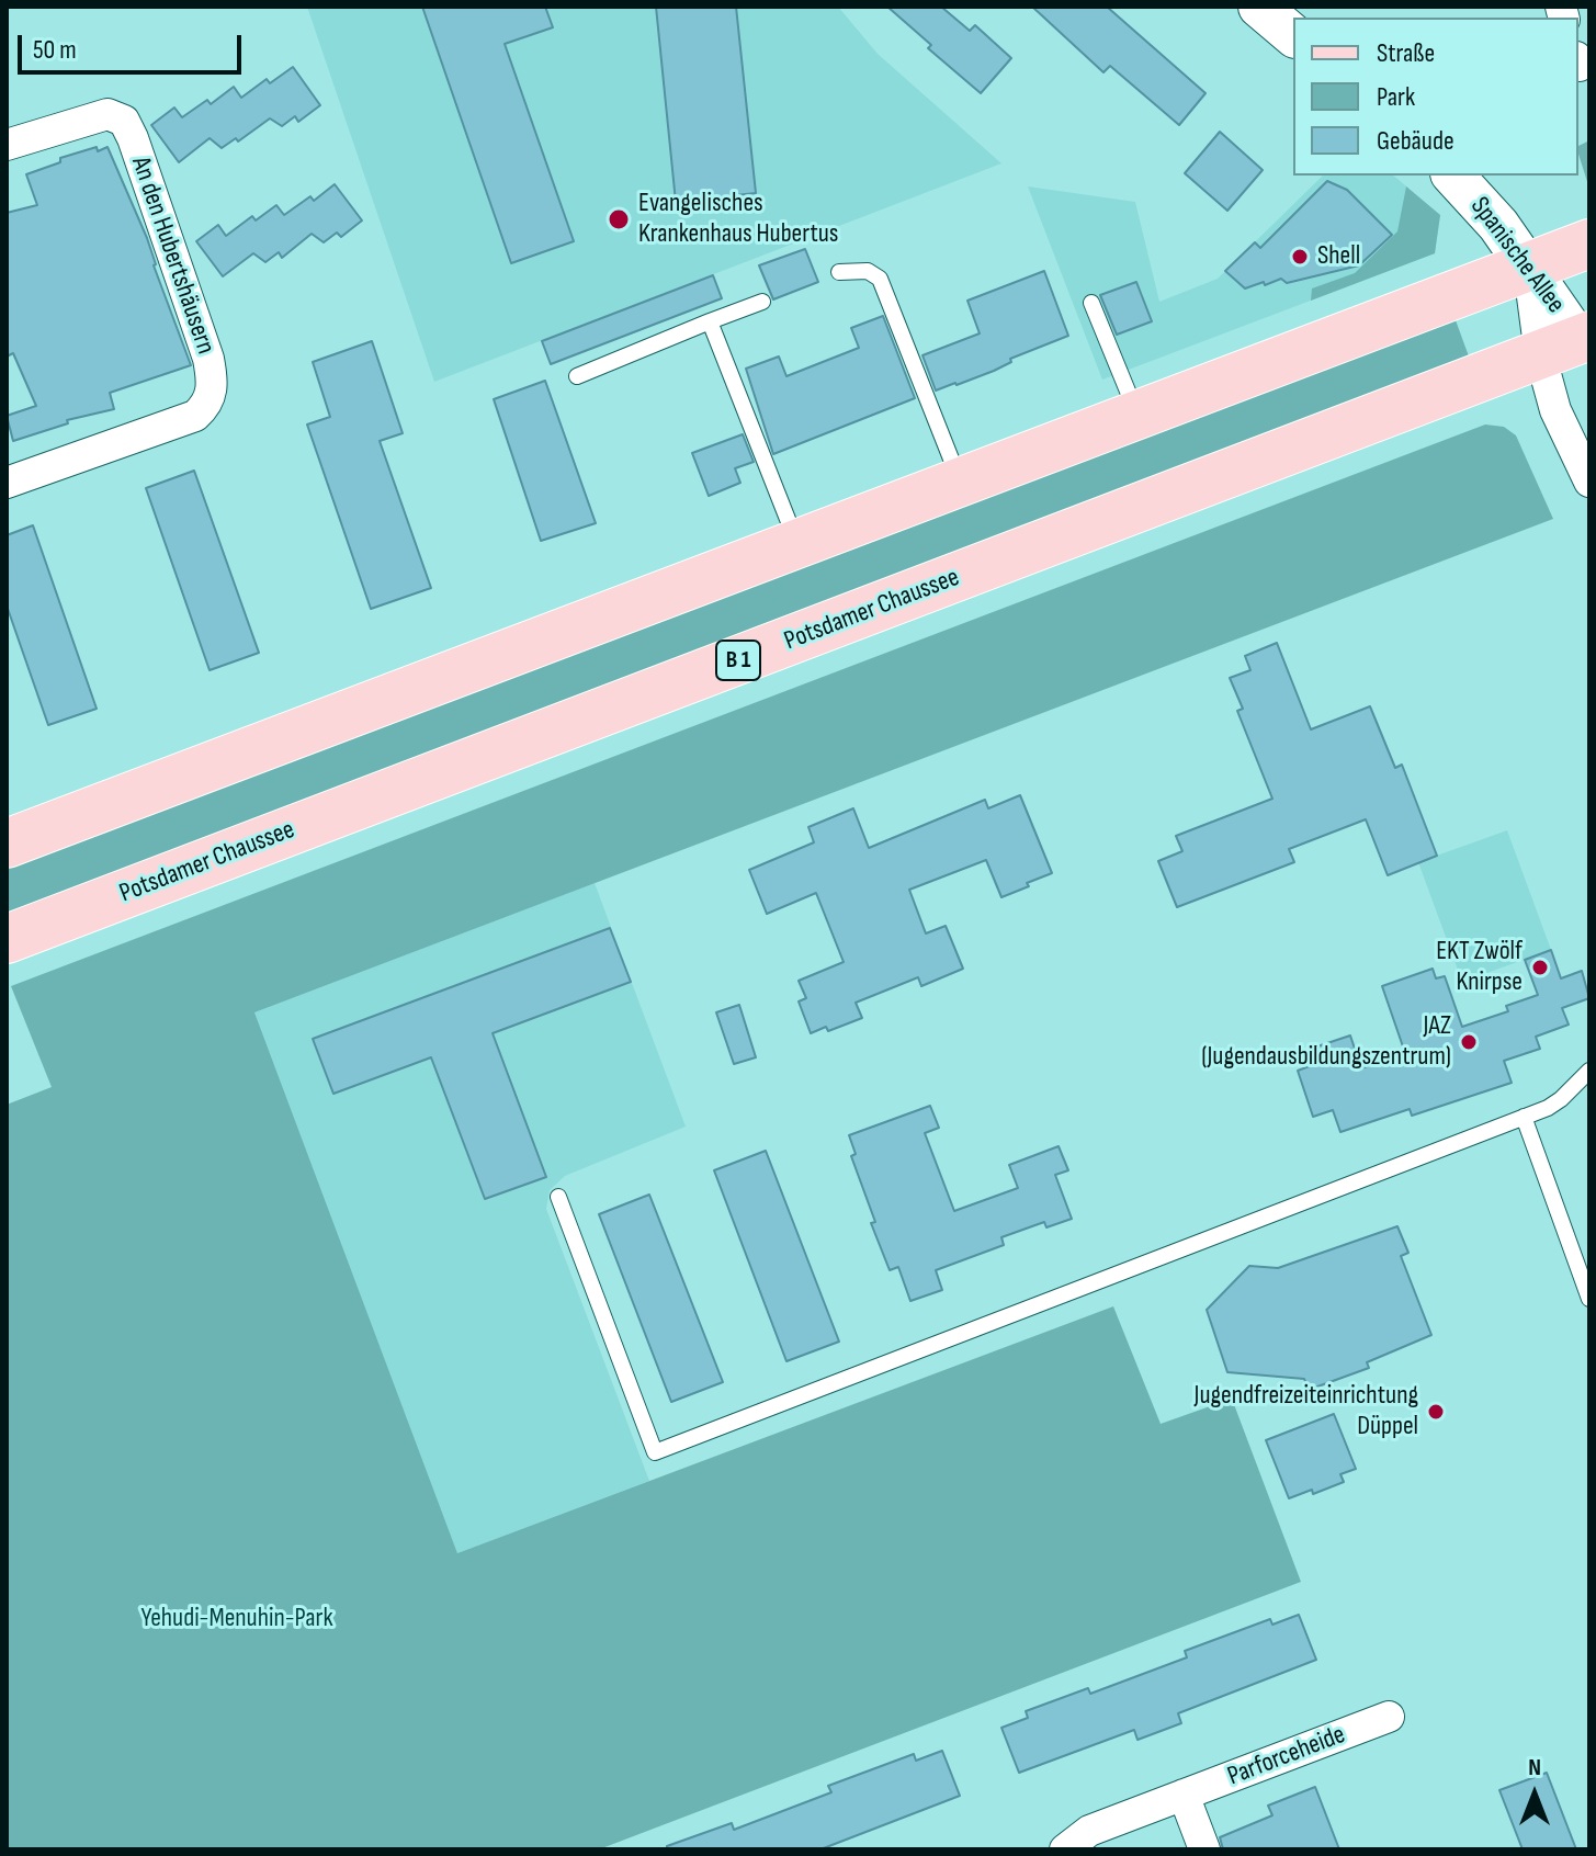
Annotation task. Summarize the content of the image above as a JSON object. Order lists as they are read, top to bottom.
{
  "streets": {
    "main road": ["Spanische Allee", "Potsdamer Chaussee", "B 1"],
    "street": ["An den Hubertshäusern", "Parforceheide"]
  },
  "crossings": [
    ["Spanische Allee", "Potsdamer Chaussee"]
  ],
  "parks": ["Yehudi-Menuhin-Park"],
  "places": [
    "Evangelisches Krankenhaus Hubertus",
    "Shell",
    "EKT Zwölf Knirpse",
    "JAZ (Jugendausbildungszentrum)",
    "Jugendfreizeiteinrichtung Düppel"
  ],
  "legend": ["Straße", "Park", "Gebäude"],
  "scale_bar": "50 m",
  "north": "top"
}
